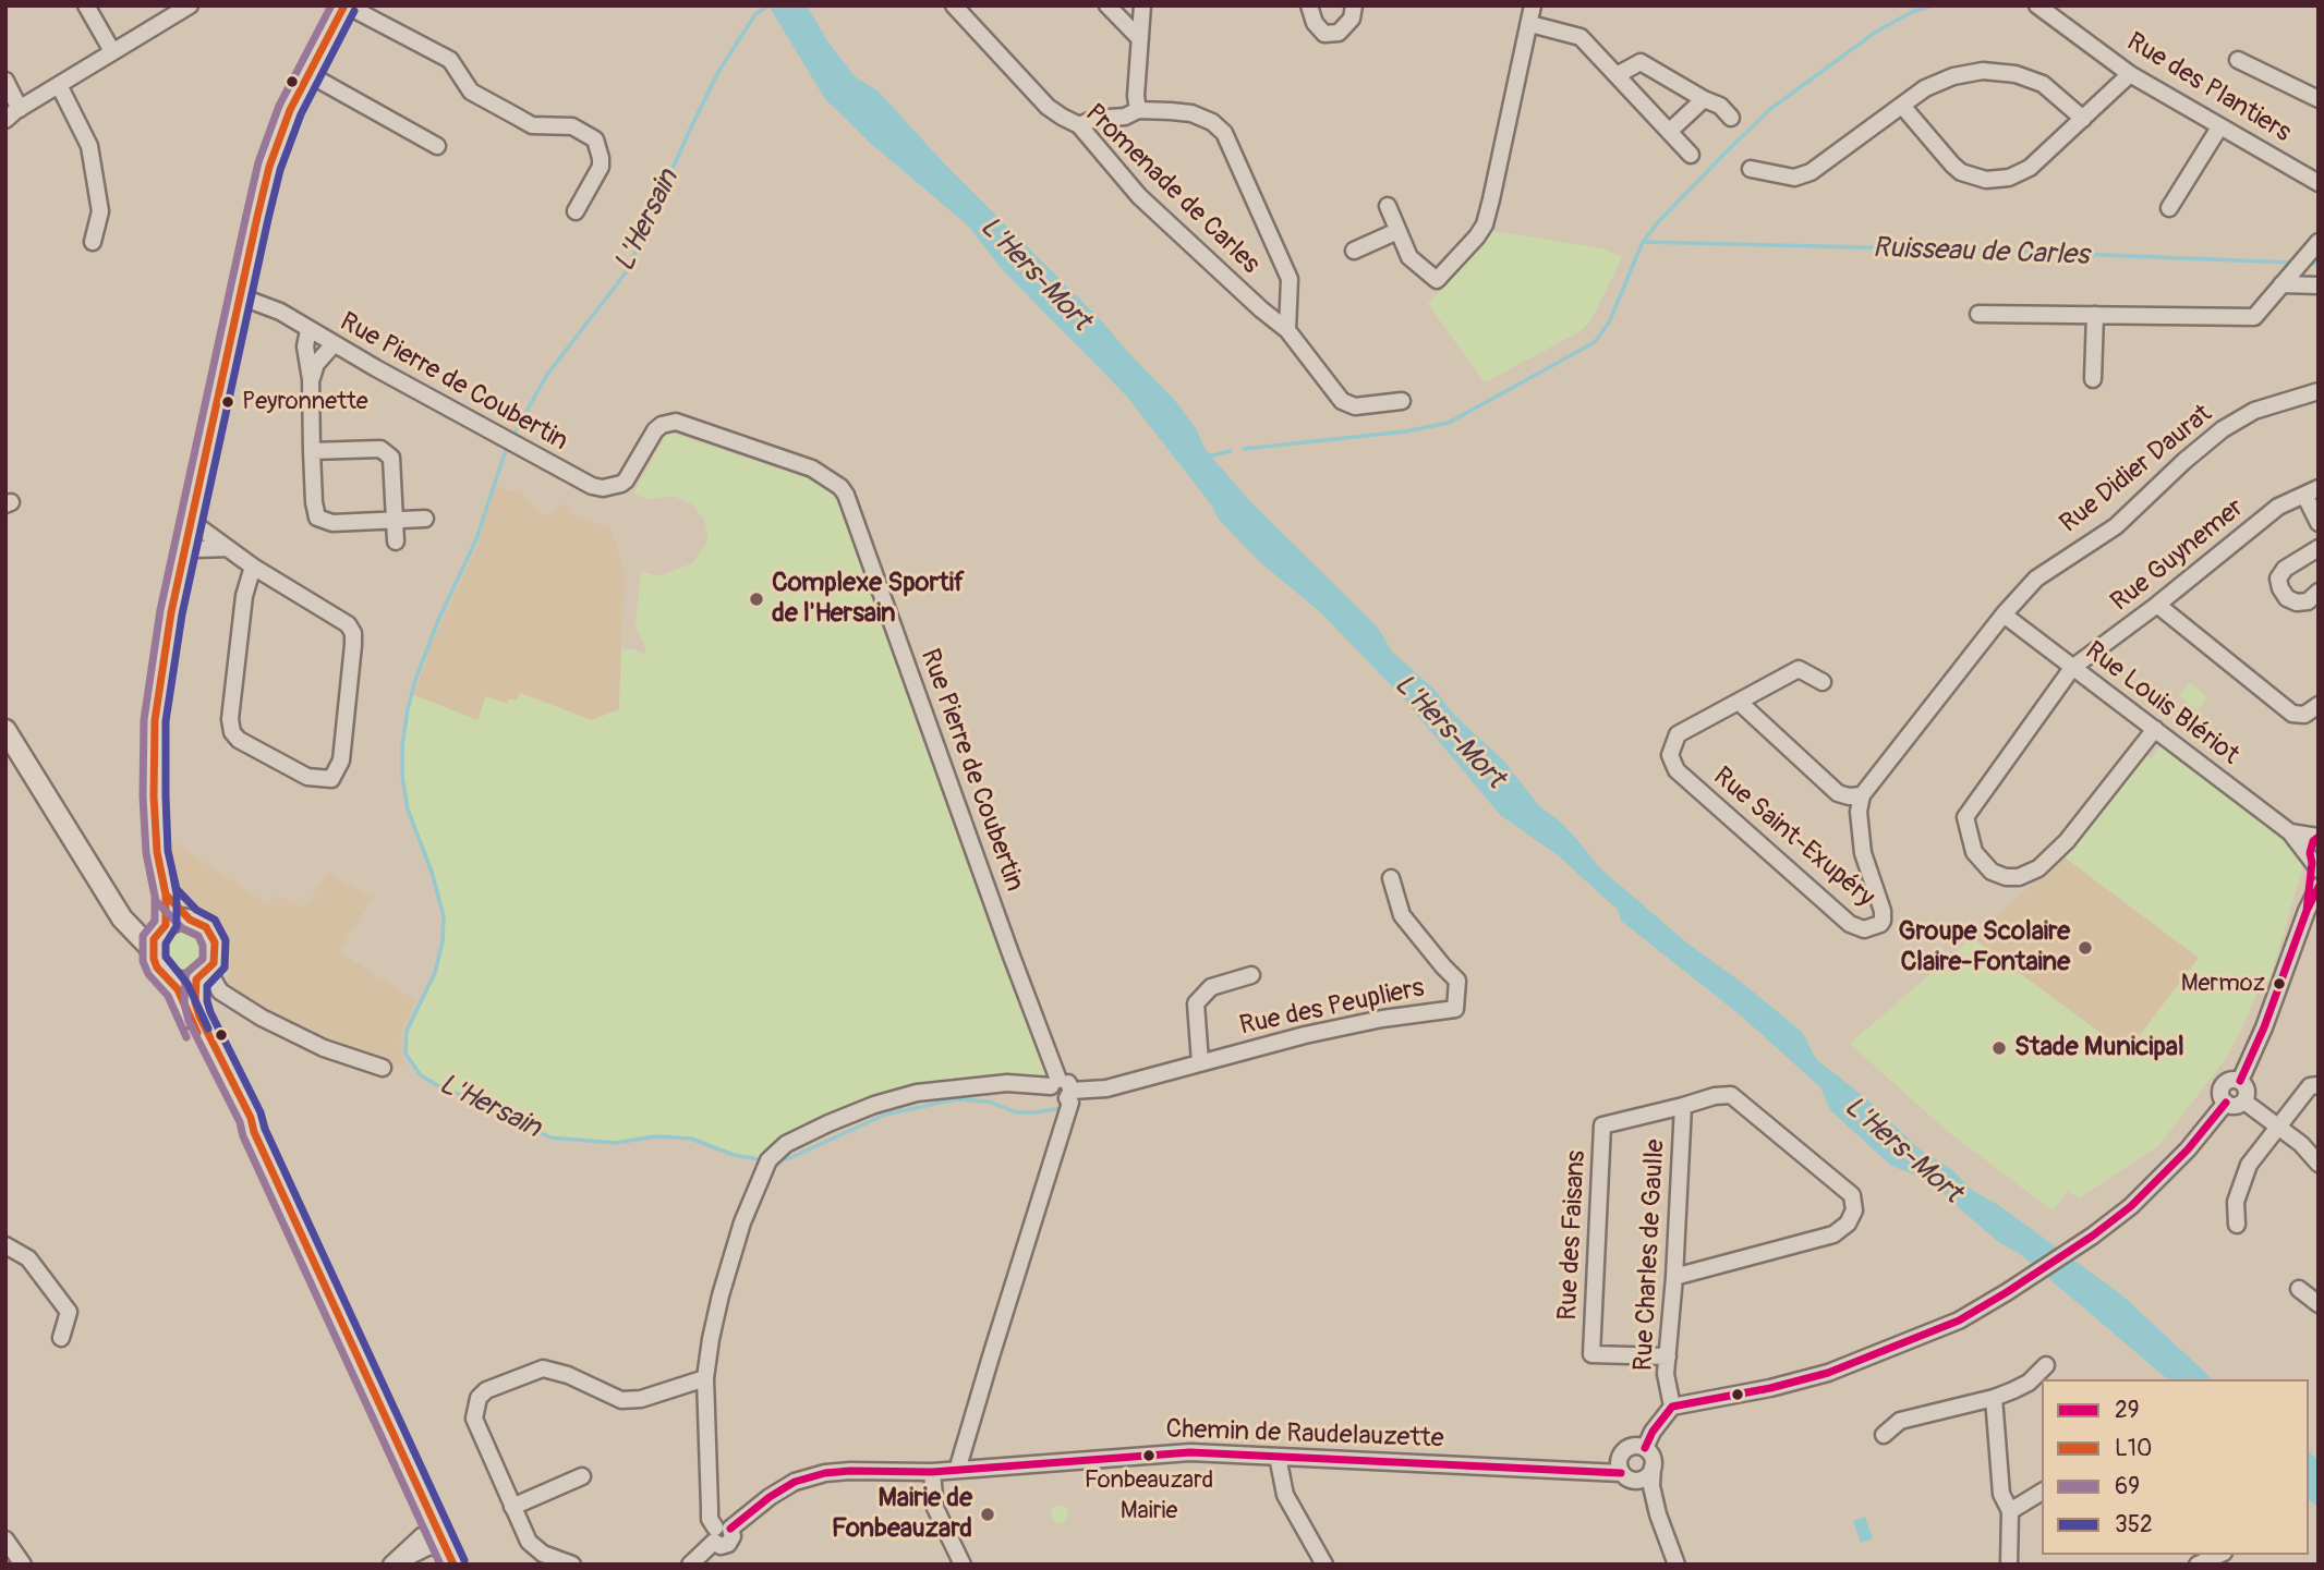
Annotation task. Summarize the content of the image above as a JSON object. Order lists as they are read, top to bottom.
{
  "streets": {
    "street": [
      "Rue des Plantiers",
      "Promenade de Carles",
      "Rue Pierre de Coubertin",
      "Rue Didier Daurat",
      "Rue Guynemer",
      "Rue Louis Blériot",
      "Rue Saint-Exupéry",
      "Rue des Peupliers",
      "Rue des Faisans",
      "Rue Charles de Gaulle",
      "Chemin de Raudelauzette"
    ]
  },
  "crossings": [
    ["Rue Pierre de Coubertin", "Rue des Peupliers"],
    ["Rue Didier Daurat", "Rue Louis Blériot"],
    ["Rue Didier Daurat", "Rue Saint-Exupéry"],
    ["Rue Guynemer", "Rue Louis Blériot"],
    ["Rue des Peupliers", "Chemin de Raudelauzette"],
    ["Rue des Faisans", "Rue Charles de Gaulle"]
  ],
  "water": ["L'Hersain", "Ruisseau de Carles", "L'Hers-Mort"],
  "places": [
    "Peyronnette",
    "Complexe Sportif de l'Hersain",
    "Groupe Scolaire Claire-Fontaine",
    "Mermoz",
    "Stade Municipal",
    "Fonbeauzard Mairie",
    "Mairie de Fonbeauzard"
  ],
  "lines": [
    "transit line L10",
    "transit line 69",
    "transit line 352",
    "transit line 29"
  ],
  "legend": [
    "29",
    "L10",
    "69",
    "352"
  ]
}
